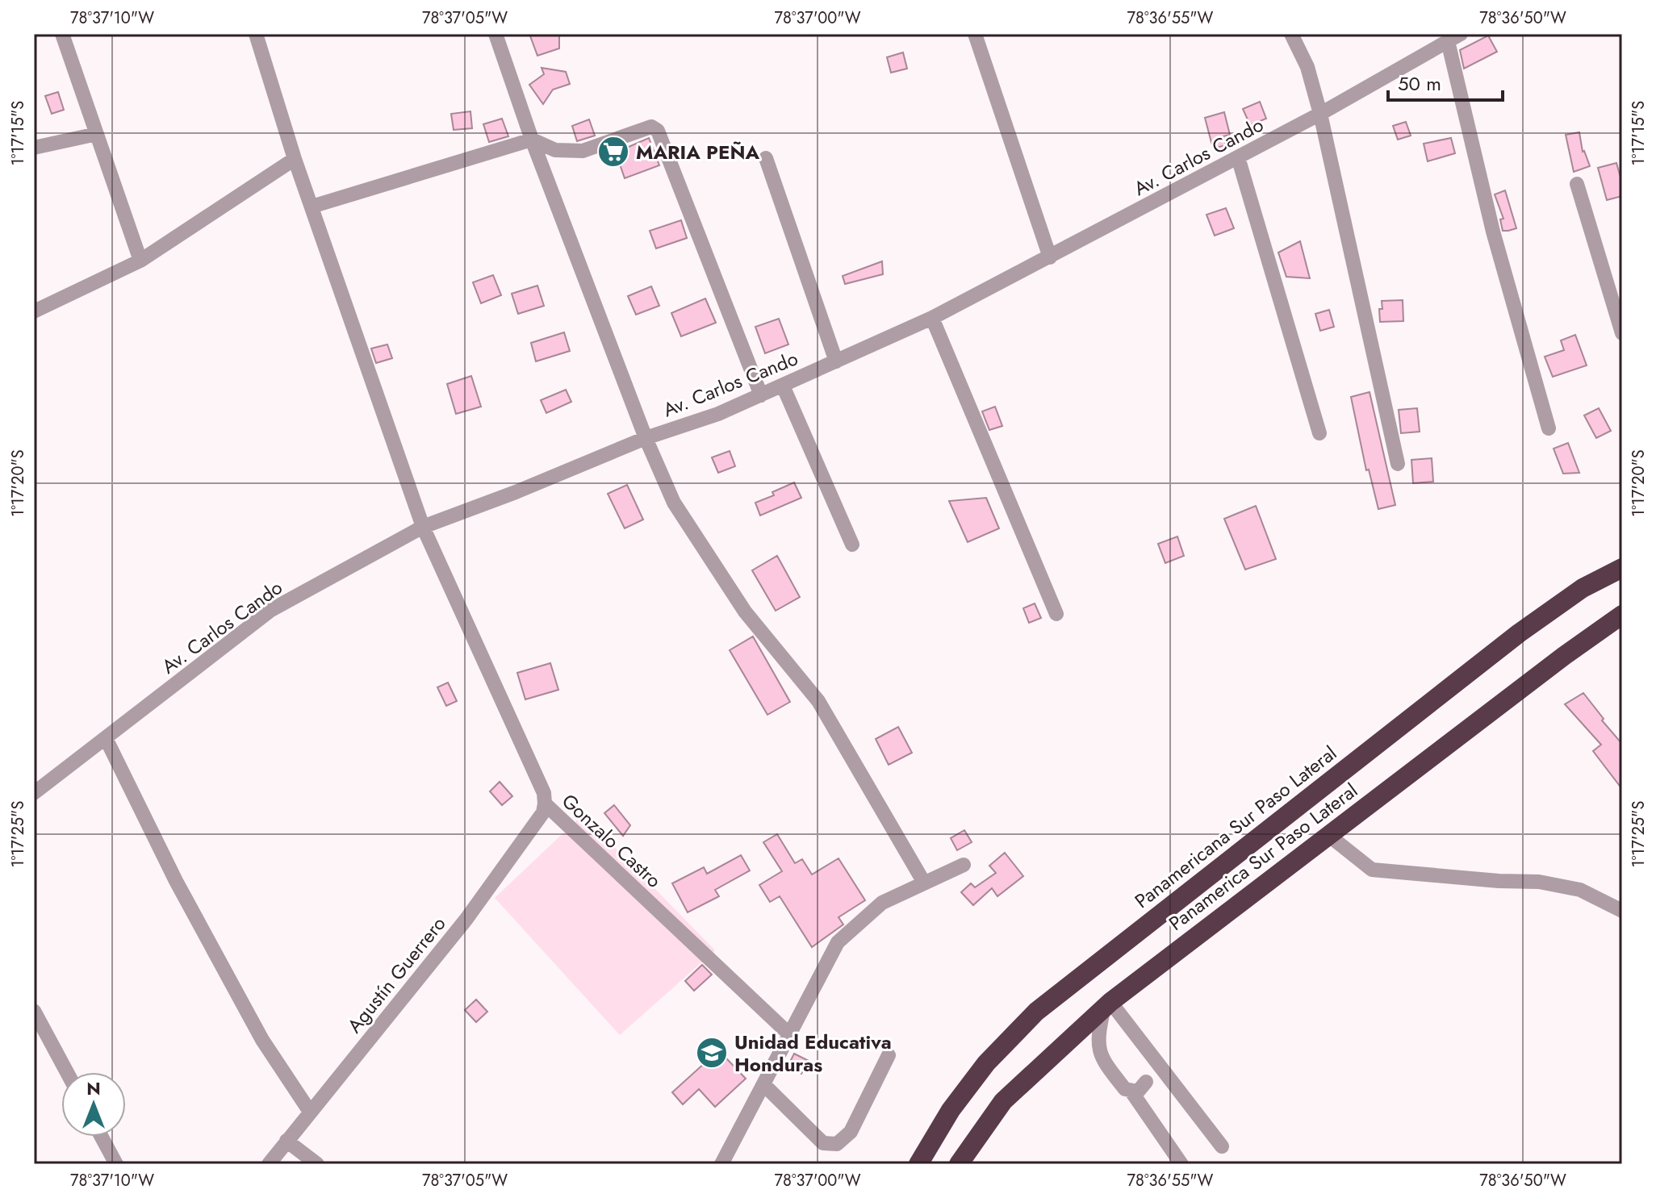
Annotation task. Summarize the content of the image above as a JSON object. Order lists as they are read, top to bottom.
{
  "streets": {
    "highway": ["Panamericana Sur Paso Lateral", "Panamerica Sur Paso Lateral"],
    "street": ["Av. Carlos Cando", "Gonzalo Castro", "Agustín Guerrero"]
  },
  "crossings": [
    ["Av. Carlos Cando", "Gonzalo Castro"],
    ["Gonzalo Castro", "Agustín Guerrero"]
  ],
  "places": {
    "supermarket": ["MARIA PEÑA"],
    "school or university": ["Unidad Educativa Honduras"]
  },
  "scale_bar": "50 m",
  "north": "top",
  "coordinates": [
    "78°37'10\"W",
    "78°37'05\"W",
    "78°37'00\"W",
    "78°36'55\"W",
    "78°36'50\"W",
    "1°17'15\"S",
    "1°17'20\"S",
    "1°17'25\"S"
  ]
}
